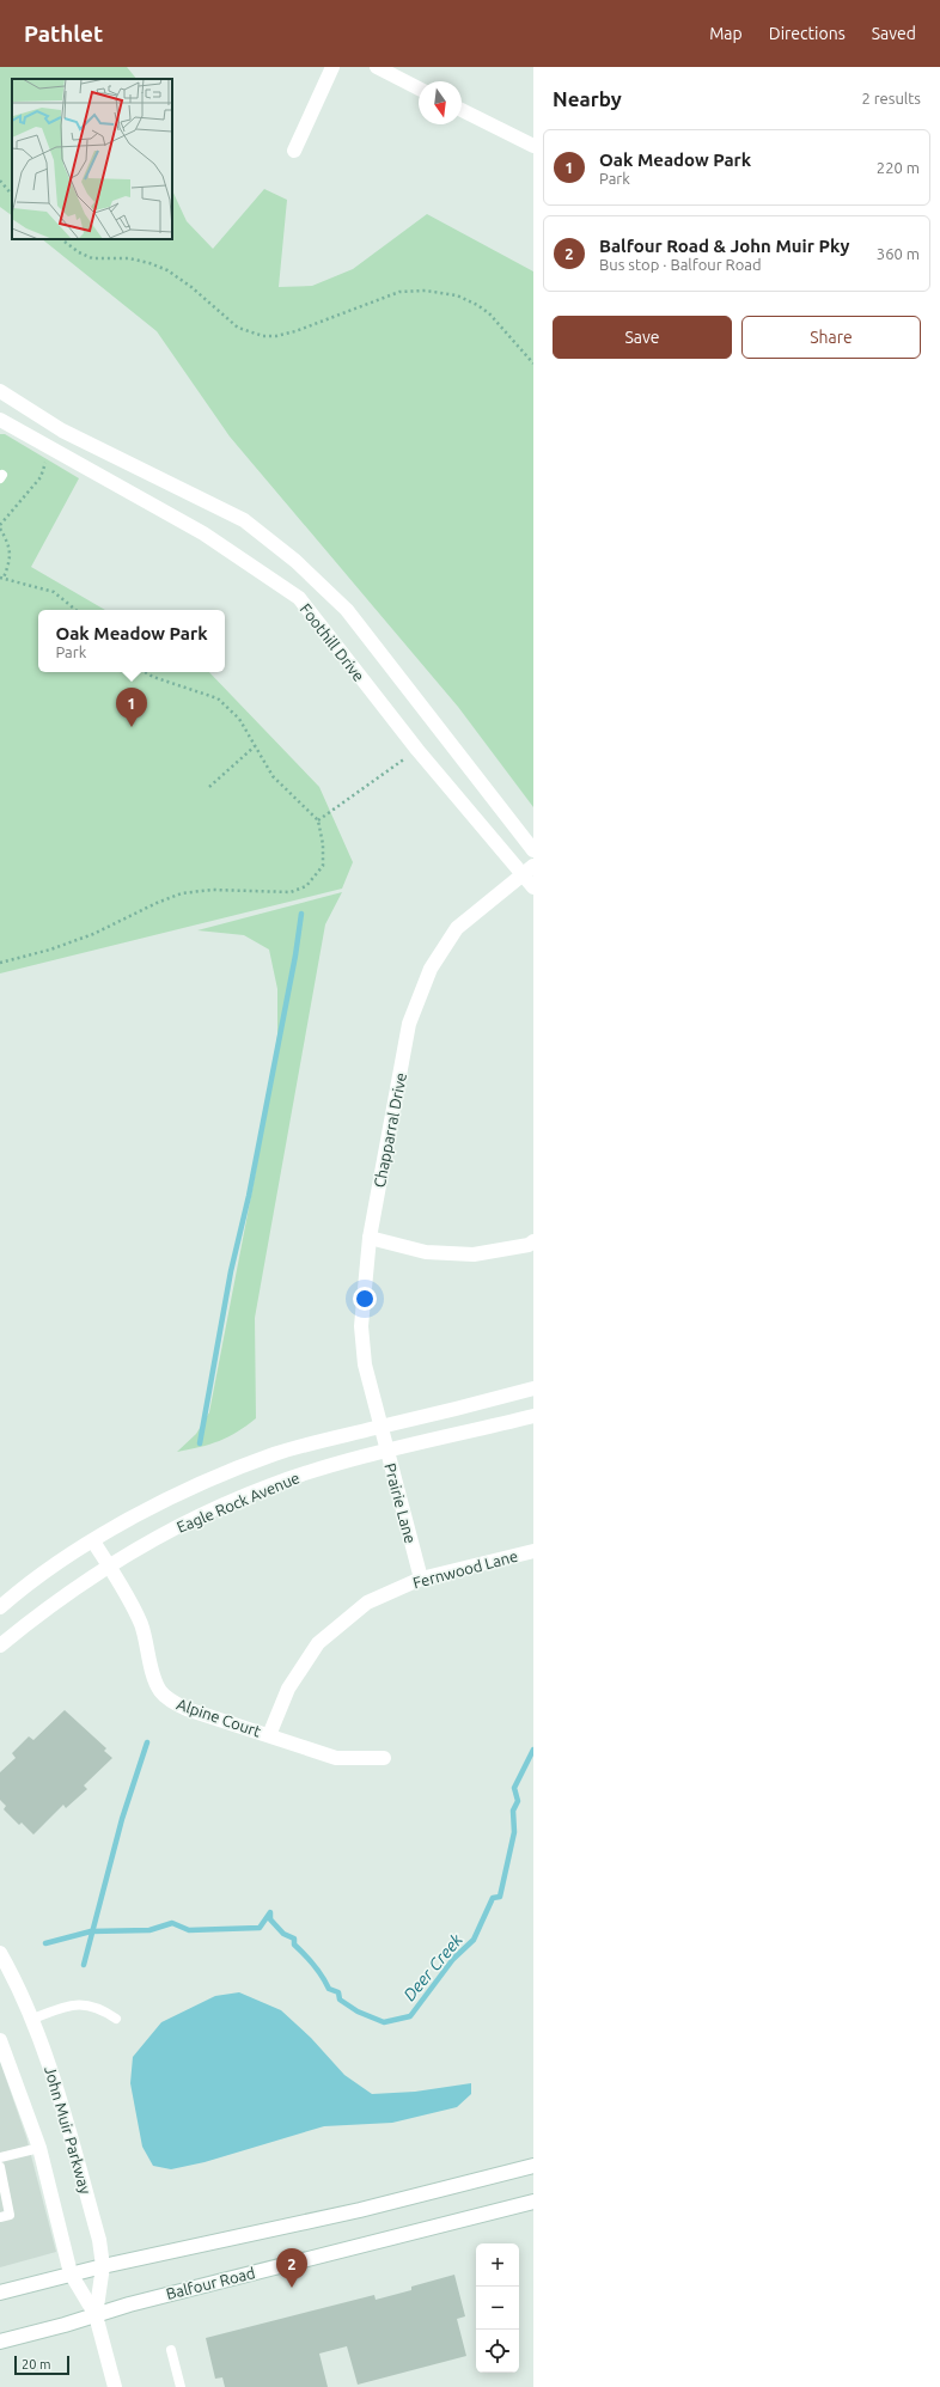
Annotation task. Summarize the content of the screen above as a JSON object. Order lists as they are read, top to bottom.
{
  "streets": {
    "street": [
      "Foothill Drive",
      "Chapparral Drive",
      "Eagle Rock Avenue",
      "Prairie Lane",
      "Fernwood Lane",
      "Alpine Court",
      "John Muir Parkway",
      "Balfour Road"
    ]
  },
  "crossings": [
    ["Foothill Drive", "Chapparral Drive"],
    ["Chapparral Drive", "Eagle Rock Avenue"],
    ["Chapparral Drive", "Prairie Lane"],
    ["Eagle Rock Avenue", "Prairie Lane"],
    ["Eagle Rock Avenue", "Alpine Court"],
    ["Prairie Lane", "Fernwood Lane"],
    ["Fernwood Lane", "Alpine Court"],
    ["John Muir Parkway", "Balfour Road"]
  ],
  "water": ["Deer Creek"],
  "scale_bar": "20 m",
  "north": "bottom",
  "page": {
    "header": "Pathlet",
    "nav": ["Map", "Directions", "Saved"],
    "heading": ["Nearby", "2 results"],
    "list": [
      {
        "mark": "1",
        "name": "Oak Meadow Park",
        "note": "Park",
        "value": "220 m"
      },
      {
        "mark": "2",
        "name": "Balfour Road & John Muir Pky",
        "note": "Bus stop · Balfour Road",
        "value": "360 m"
      }
    ],
    "buttons": ["Save", "Share"],
    "popup": ["Oak Meadow Park", "Park"],
    "pins": ["1", "2"],
    "map_buttons": ["+", "−"],
    "scale": "20 m"
  }
}
